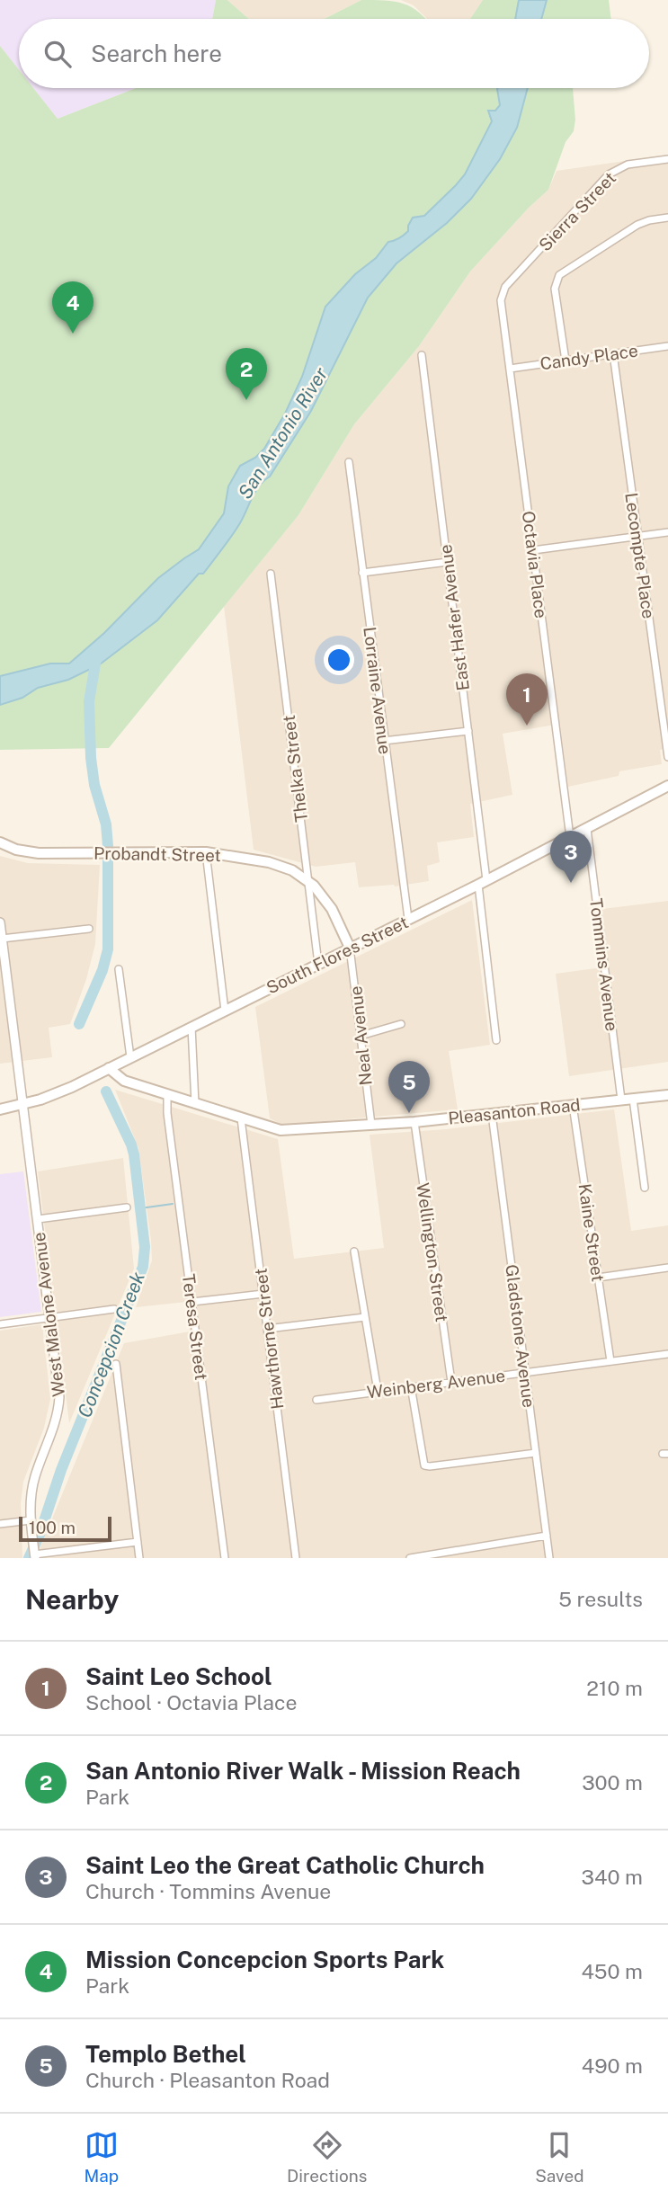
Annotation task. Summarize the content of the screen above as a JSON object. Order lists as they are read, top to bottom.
{
  "streets": {
    "main road": ["Probandt Street", "South Flores Street", "Pleasanton Road"],
    "street": [
      "Sierra Street",
      "Candy Place",
      "Lecompte Place",
      "Octavia Place",
      "East Hafer Avenue",
      "Lorraine Avenue",
      "Thelka Street",
      "Tommins Avenue",
      "Neal Avenue",
      "Kaine Street",
      "Wellington Street",
      "West Malone Avenue",
      "Teresa Street",
      "Gladstone Avenue",
      "Hawthorne Street",
      "Weinberg Avenue"
    ]
  },
  "crossings": [
    ["Sierra Street", "Octavia Place"],
    ["Candy Place", "Lecompte Place"],
    ["Candy Place", "Octavia Place"],
    ["Octavia Place", "South Flores Street"],
    ["East Hafer Avenue", "South Flores Street"],
    ["Lorraine Avenue", "South Flores Street"],
    ["Thelka Street", "Probandt Street"],
    ["Thelka Street", "South Flores Street"],
    ["Probandt Street", "South Flores Street"],
    ["Probandt Street", "Neal Avenue"],
    ["South Flores Street", "Tommins Avenue"],
    ["South Flores Street", "Neal Avenue"],
    ["South Flores Street", "Pleasanton Road"],
    ["South Flores Street", "West Malone Avenue"],
    ["Tommins Avenue", "Pleasanton Road"],
    ["Neal Avenue", "Pleasanton Road"],
    ["Pleasanton Road", "Kaine Street"],
    ["Pleasanton Road", "Wellington Street"],
    ["Pleasanton Road", "Teresa Street"],
    ["Pleasanton Road", "Gladstone Avenue"],
    ["Pleasanton Road", "Hawthorne Street"],
    ["Kaine Street", "Weinberg Avenue"],
    ["Wellington Street", "Weinberg Avenue"],
    ["Gladstone Avenue", "Weinberg Avenue"]
  ],
  "water": ["San Antonio River", "Concepcion Creek"],
  "scale_bar": "100 m",
  "page": {
    "search": "Search here",
    "pins": [
      "4",
      "2",
      "1",
      "3",
      "5"
    ],
    "scale": "100 m",
    "heading": ["Nearby", "5 results"],
    "list": [
      {
        "mark": "1",
        "name": "Saint Leo School",
        "note": "School · Octavia Place",
        "value": "210 m"
      },
      {
        "mark": "2",
        "name": "San Antonio River Walk - Mission Reach",
        "note": "Park",
        "value": "300 m"
      },
      {
        "mark": "3",
        "name": "Saint Leo the Great Catholic Church",
        "note": "Church · Tommins Avenue",
        "value": "340 m"
      },
      {
        "mark": "4",
        "name": "Mission Concepcion Sports Park",
        "note": "Park",
        "value": "450 m"
      },
      {
        "mark": "5",
        "name": "Templo Bethel",
        "note": "Church · Pleasanton Road",
        "value": "490 m"
      }
    ],
    "nav": ["Map", "Directions", "Saved"]
  }
}
